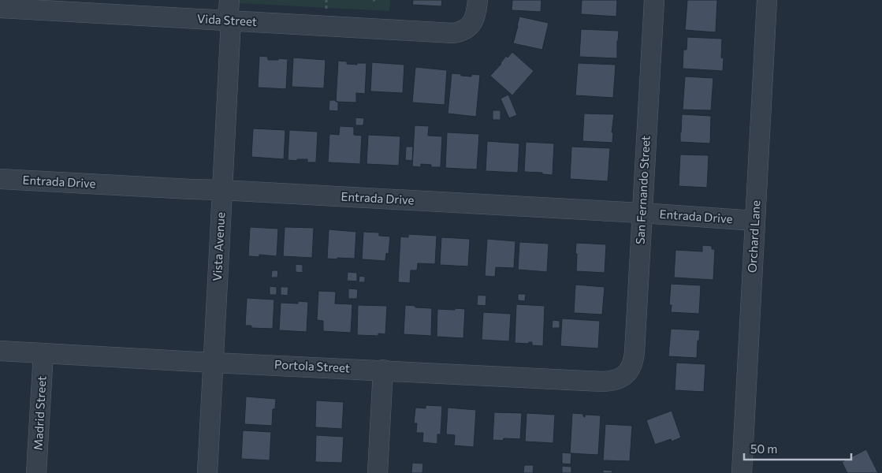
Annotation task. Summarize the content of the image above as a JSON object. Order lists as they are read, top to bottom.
{
  "streets": {
    "street": [
      "Vida Street",
      "Entrada Drive",
      "San Fernando Street",
      "Orchard Lane",
      "Vista Avenue",
      "Portola Street",
      "Madrid Street"
    ]
  },
  "crossings": [
    ["Vida Street", "Vista Avenue"],
    ["Entrada Drive", "San Fernando Street"],
    ["Entrada Drive", "Orchard Lane"],
    ["Entrada Drive", "Vista Avenue"],
    ["San Fernando Street", "Portola Street"],
    ["Vista Avenue", "Portola Street"],
    ["Portola Street", "Madrid Street"]
  ],
  "scale_bar": "50 m"
}
